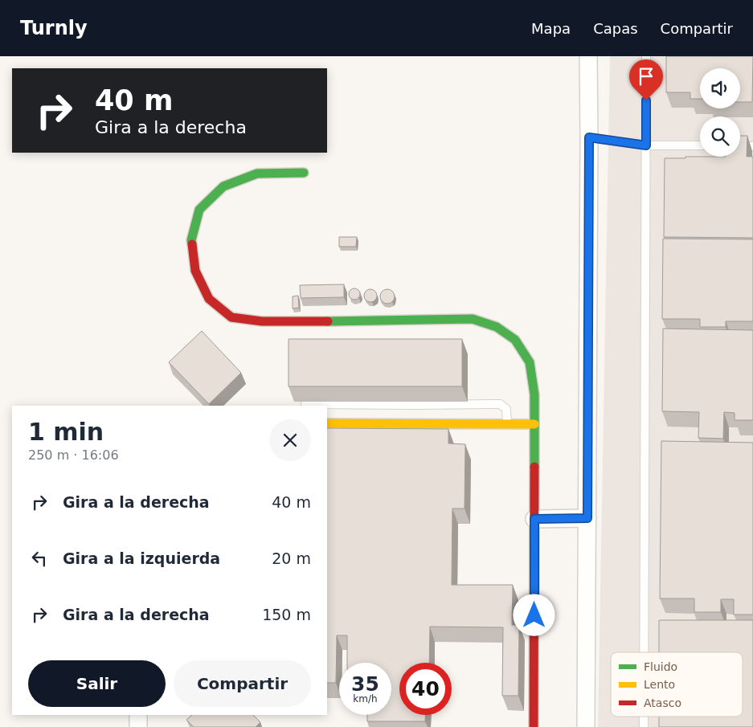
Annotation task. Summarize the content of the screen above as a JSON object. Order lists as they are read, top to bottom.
{
  "legend": ["Fluido", "Lento", "Atasco"],
  "page": {
    "header": "Turnly",
    "nav": ["Mapa", "Capas", "Compartir"],
    "turn": ["40 m", "Gira a la derecha"],
    "heading": ["1 min", "250 m · 16:06"],
    "list": [
      {
        "name": "Gira a la derecha",
        "value": "40 m"
      },
      {
        "name": "Gira a la izquierda",
        "value": "20 m"
      },
      {
        "name": "Gira a la derecha",
        "value": "150 m"
      }
    ],
    "buttons": ["Salir", "Compartir"],
    "speed": "35 km/h",
    "limit": "40"
  }
}
